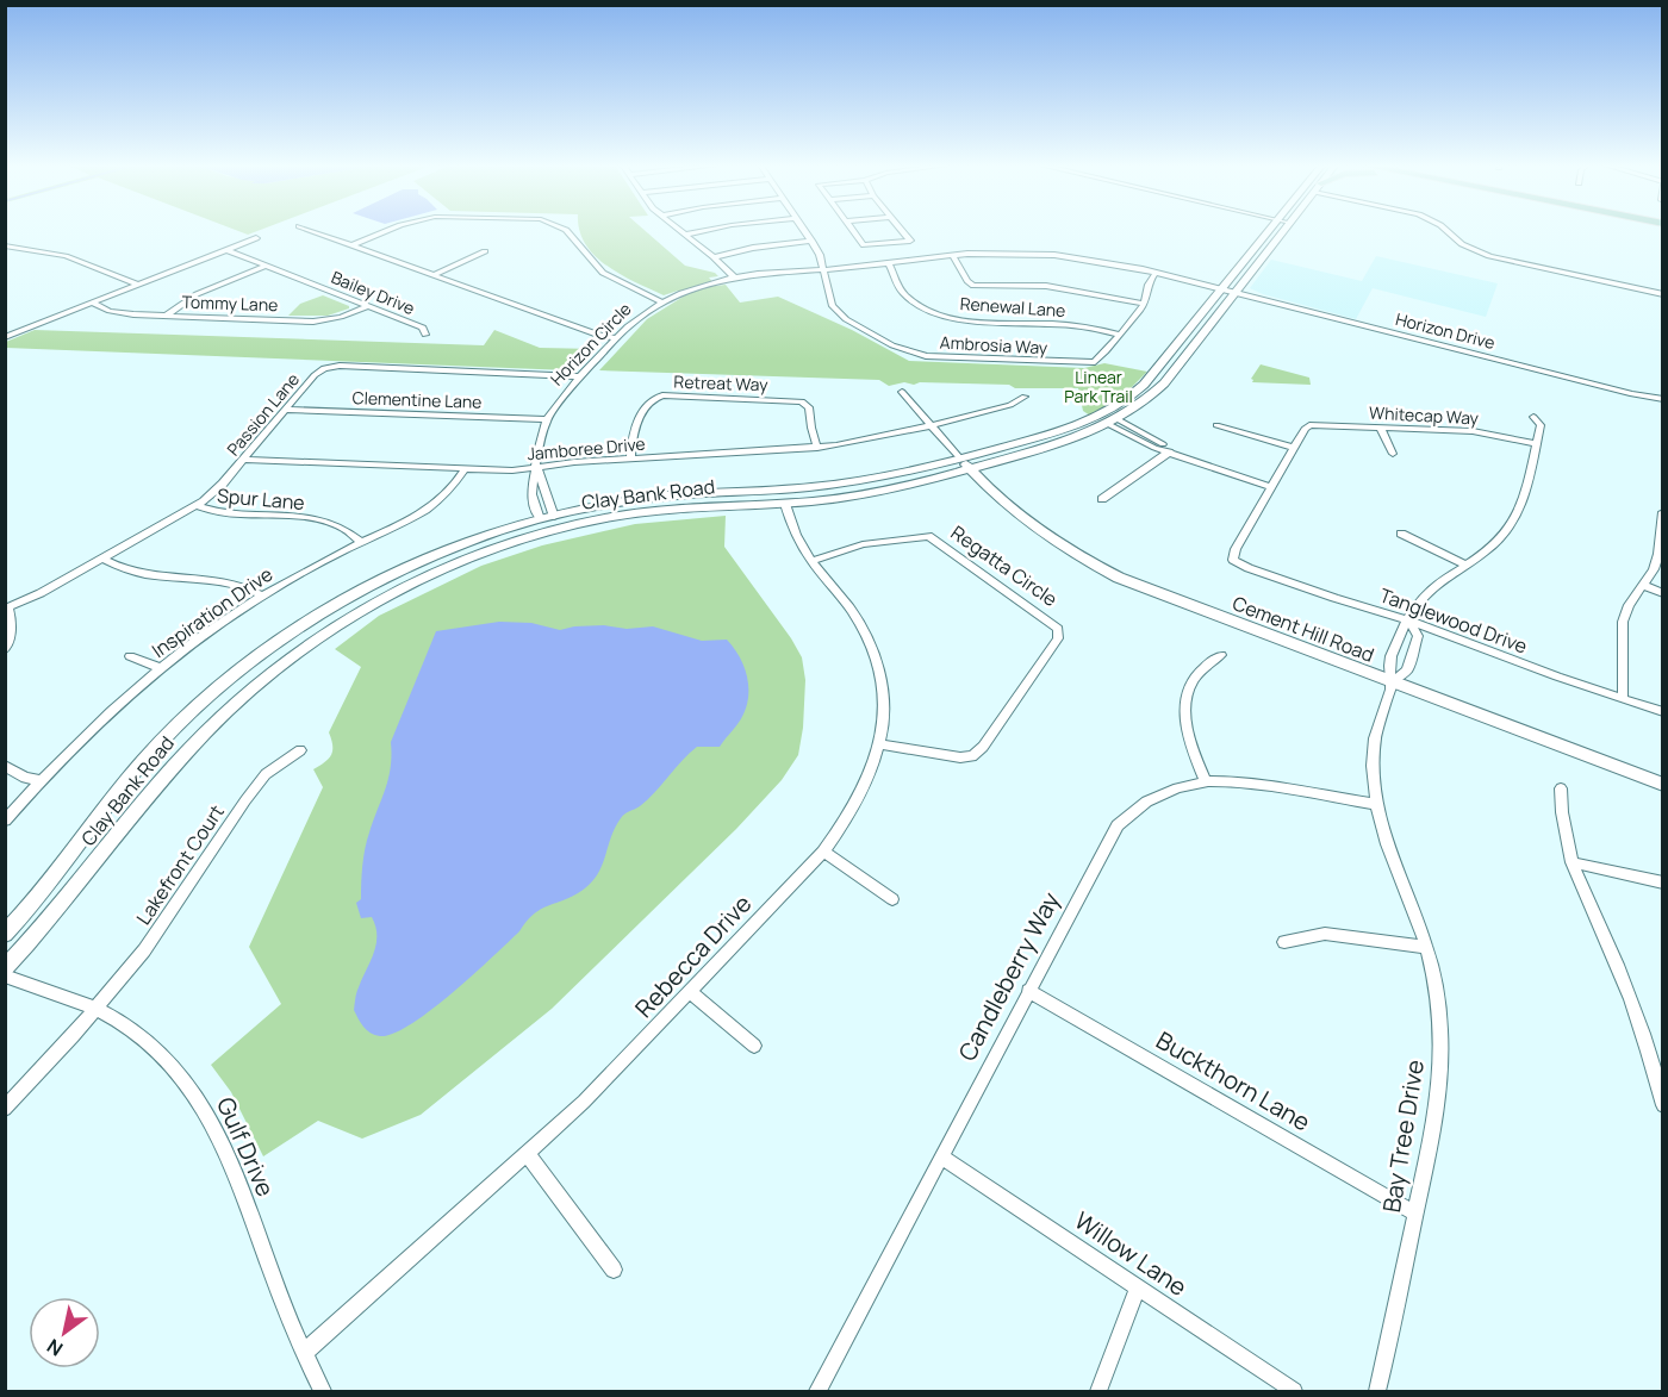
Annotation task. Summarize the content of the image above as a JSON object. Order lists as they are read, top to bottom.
{
  "streets": {
    "street": [
      "Bailey Drive",
      "Tommy Lane",
      "Renewal Lane",
      "Horizon Drive",
      "Horizon Circle",
      "Ambrosia Way",
      "Retreat Way",
      "Clementine Lane",
      "Passion Lane",
      "Whitecap Way",
      "Jamboree Drive",
      "Clay Bank Road",
      "Spur Lane",
      "Regatta Circle",
      "Inspiration Drive",
      "Tanglewood Drive",
      "Cement Hill Road",
      "Lakefront Court",
      "Rebecca Drive",
      "Candleberry Way",
      "Buckthorn Lane",
      "Bay Tree Drive",
      "Gulf Drive",
      "Willow Lane"
    ]
  },
  "crossings": [
    ["Bailey Drive", "Tommy Lane"],
    ["Renewal Lane", "Horizon Circle"],
    ["Renewal Lane", "Ambrosia Way"],
    ["Horizon Drive", "Horizon Circle"],
    ["Horizon Drive", "Clay Bank Road"],
    ["Horizon Circle", "Ambrosia Way"],
    ["Horizon Circle", "Clementine Lane"],
    ["Horizon Circle", "Passion Lane"],
    ["Horizon Circle", "Jamboree Drive"],
    ["Horizon Circle", "Clay Bank Road"],
    ["Retreat Way", "Jamboree Drive"],
    ["Clementine Lane", "Passion Lane"],
    ["Passion Lane", "Jamboree Drive"],
    ["Passion Lane", "Spur Lane"],
    ["Whitecap Way", "Bay Tree Drive"],
    ["Jamboree Drive", "Inspiration Drive"],
    ["Clay Bank Road", "Cement Hill Road"],
    ["Clay Bank Road", "Rebecca Drive"],
    ["Spur Lane", "Inspiration Drive"],
    ["Regatta Circle", "Rebecca Drive"],
    ["Tanglewood Drive", "Bay Tree Drive"],
    ["Cement Hill Road", "Bay Tree Drive"],
    ["Lakefront Court", "Gulf Drive"],
    ["Rebecca Drive", "Gulf Drive"],
    ["Candleberry Way", "Buckthorn Lane"],
    ["Candleberry Way", "Bay Tree Drive"],
    ["Candleberry Way", "Willow Lane"],
    ["Buckthorn Lane", "Bay Tree Drive"]
  ],
  "parks": ["Linear Park Trail"],
  "north": "bottom left"
}
